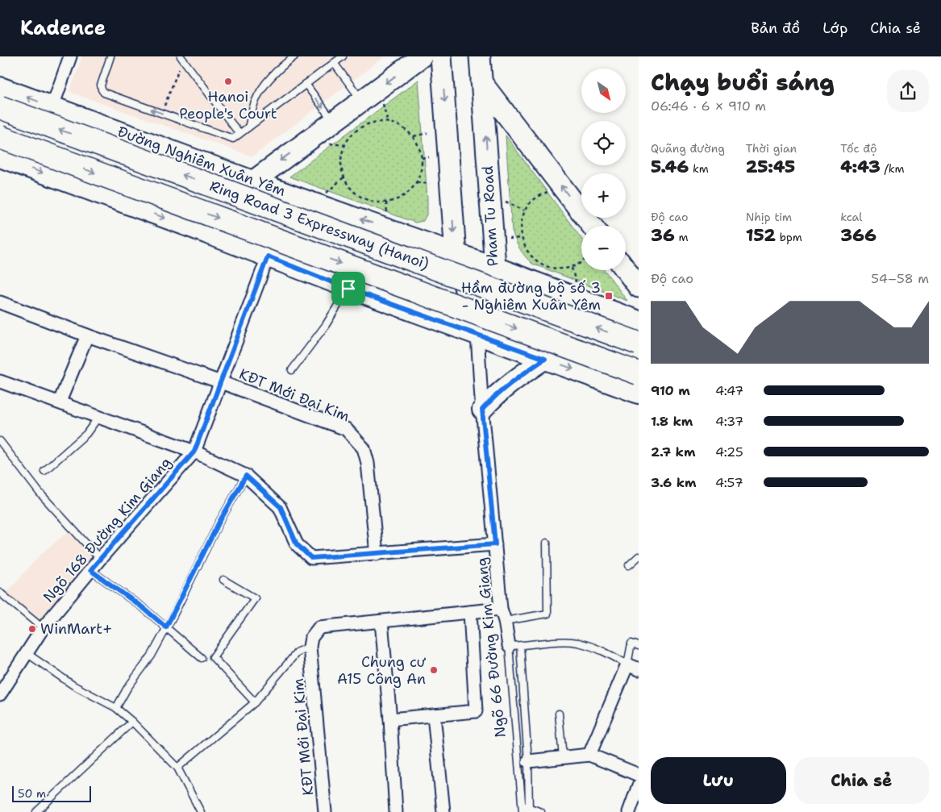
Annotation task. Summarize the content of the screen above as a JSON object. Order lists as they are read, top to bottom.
{
  "streets": {
    "highway": ["Pham Tu Road", "Ring Road 3 Expressway (Hanoi)"],
    "main road": ["Đường Nghiêm Xuân Yêm"],
    "street": ["KĐT Mới Đại Kim", "Ngõ 168 Đường Kim Giang", "Ngõ 66 Đường Kim Giang"]
  },
  "crossings": [
    ["Đường Nghiêm Xuân Yêm", "Pham Tu Road"],
    ["Pham Tu Road", "Ngõ 66 Đường Kim Giang"],
    ["KĐT Mới Đại Kim", "Ngõ 168 Đường Kim Giang"]
  ],
  "places": {
    "other": ["Hanoi People's Court", "WinMart+", "Chung cư A15 Công An"],
    "transit": ["Hầm đường bộ số 3 - Nghiêm Xuân Yêm"]
  },
  "scale_bar": "50 m",
  "north": "bottom right",
  "page": {
    "header": "Kadence",
    "nav": ["Bản đồ", "Lớp", "Chia sẻ"],
    "heading": ["Chạy buổi sáng", "06:46 · 6 × 910 m"],
    "map_buttons": ["+", "−"],
    "stats": [
      ["Quãng đường", "5.46 km"],
      ["Thời gian", "25:45"],
      ["Tốc độ", "4:43 /km"],
      ["Độ cao", "36 m"],
      ["Nhịp tim", "152 bpm"],
      ["kcal", "366"]
    ],
    "chart": ["Độ cao", "54–58 m"],
    "list": [
      {
        "name": "910 m",
        "note": "4:47"
      },
      {
        "name": "1.8 km",
        "note": "4:37"
      },
      {
        "name": "2.7 km",
        "note": "4:25"
      },
      {
        "name": "3.6 km",
        "note": "4:57"
      }
    ],
    "buttons": ["Lưu", "Chia sẻ"],
    "scale": "50 m"
  }
}
